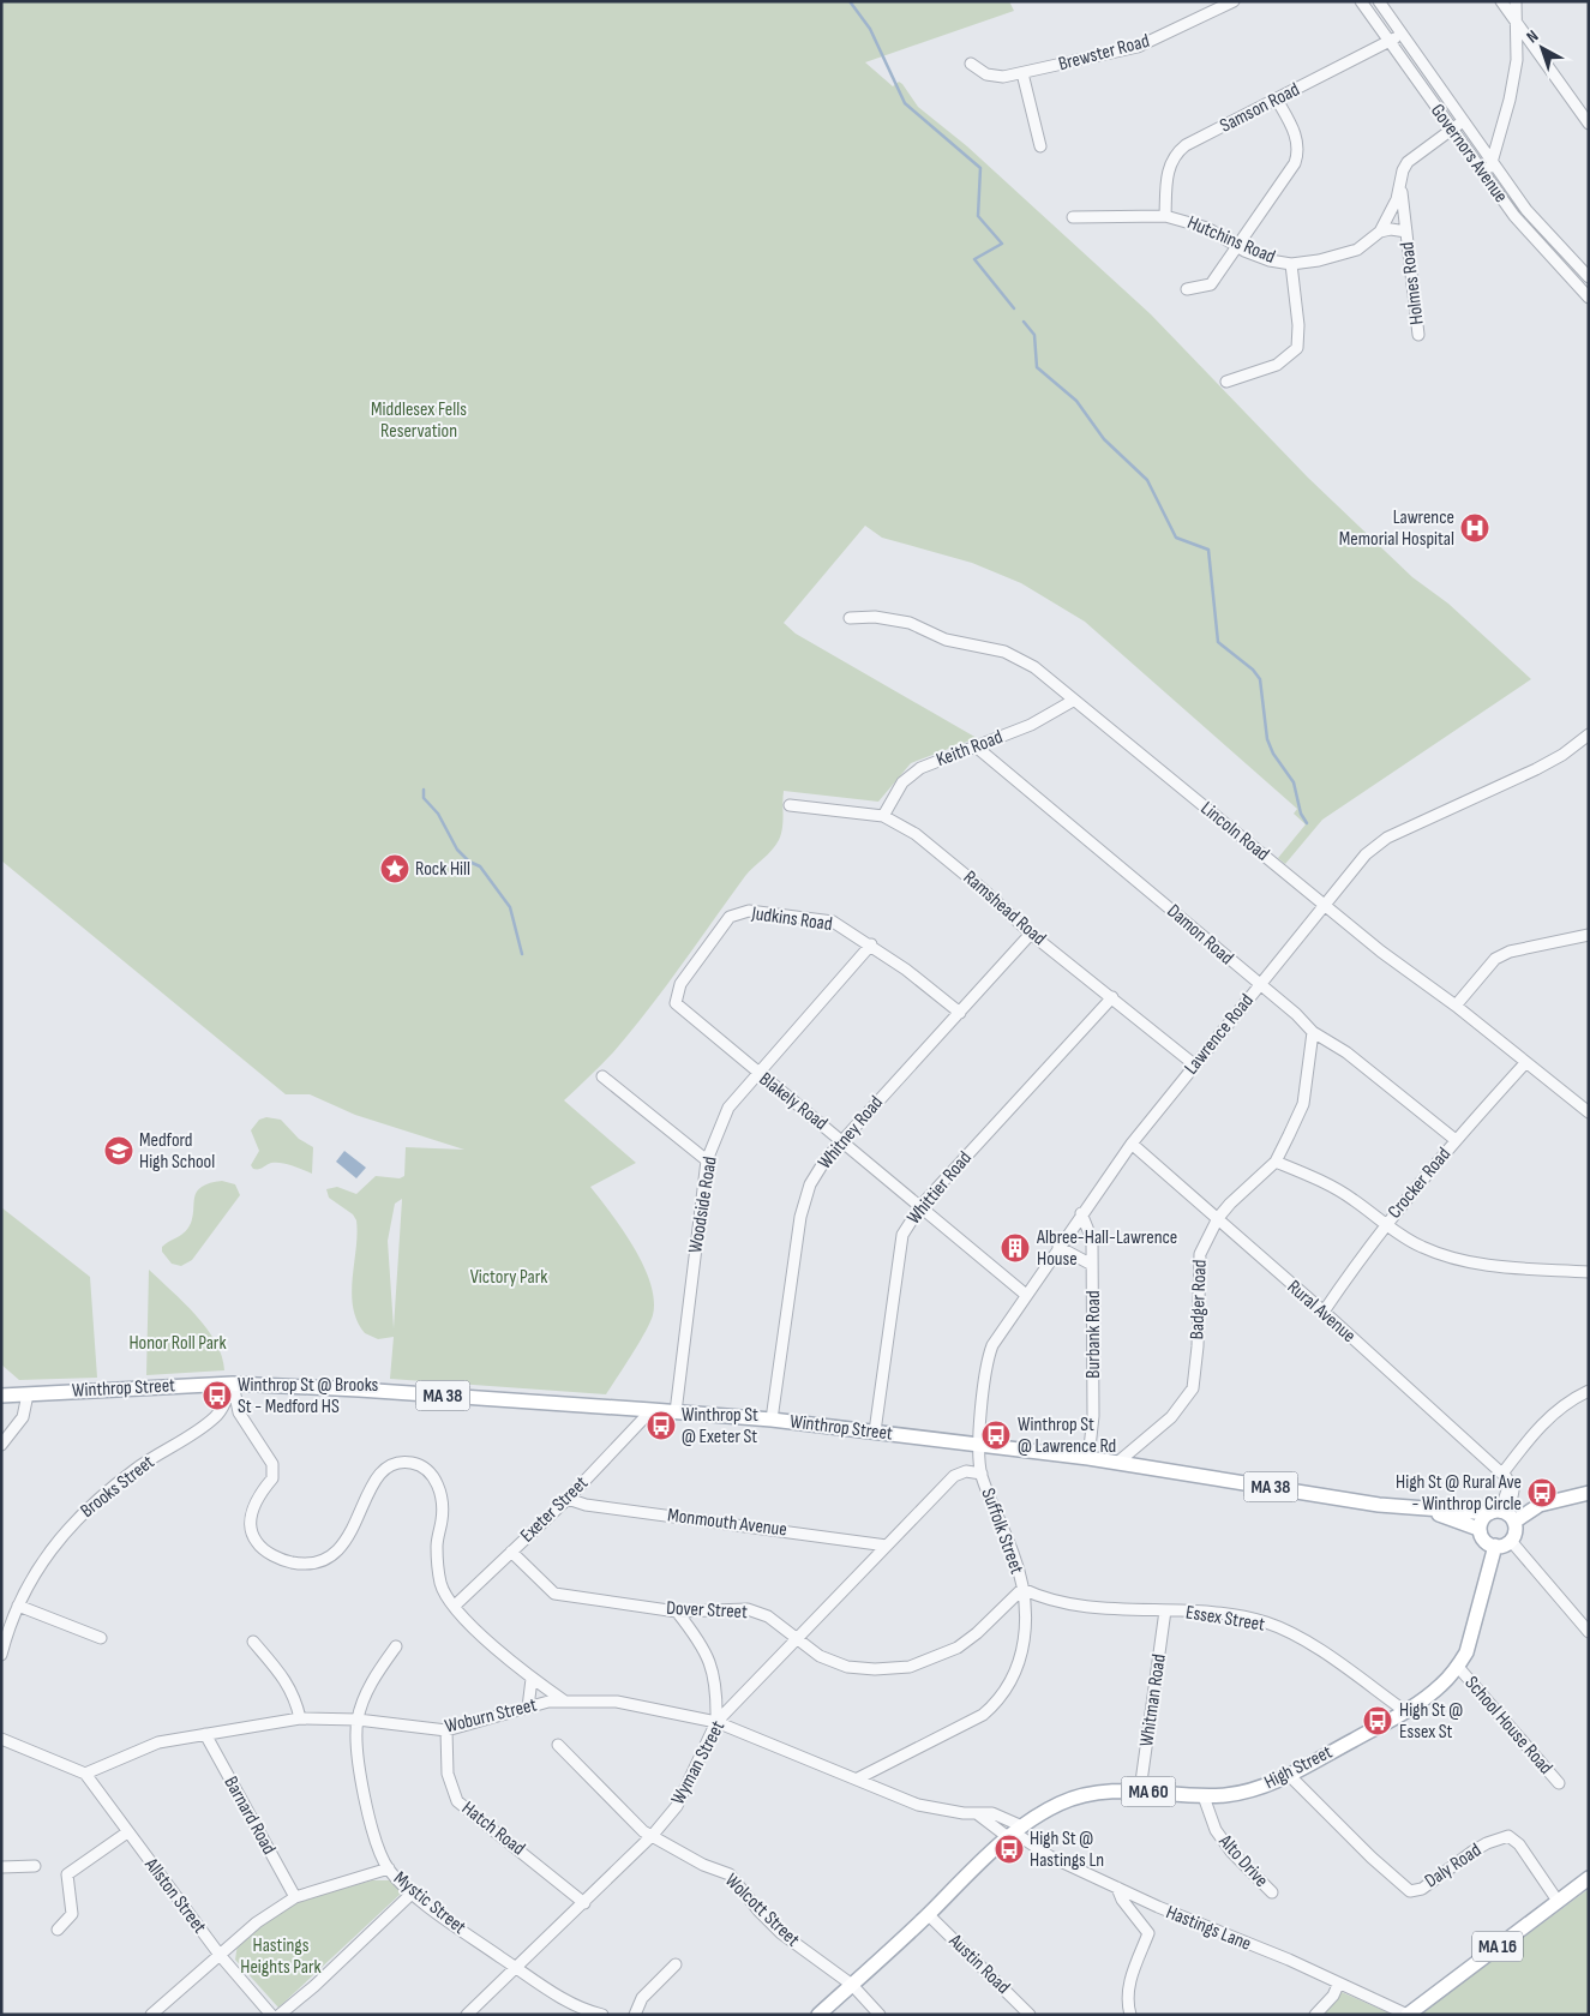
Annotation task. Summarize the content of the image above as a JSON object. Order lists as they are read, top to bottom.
{
  "streets": {
    "main road": [
      "Winthrop Street",
      "MA 38",
      "High Street",
      "MA 60",
      "MA 16"
    ],
    "street": [
      "Brewster Road",
      "Samson Road",
      "Governors Avenue",
      "Hutchins Road",
      "Holmes Road",
      "Keith Road",
      "Lincoln Road",
      "Ramshead Road",
      "Judkins Road",
      "Damon Road",
      "Lawrence Road",
      "Blakely Road",
      "Whitney Road",
      "Crocker Road",
      "Whittier Road",
      "Woodside Road",
      "Badger Road",
      "Rural Avenue",
      "Burbank Road",
      "Brooks Street",
      "Exeter Street",
      "Monmouth Avenue",
      "Suffolk Street",
      "Dover Street",
      "Essex Street",
      "Whitman Road",
      "Woburn Street",
      "School House Road",
      "Wyman Street",
      "Barnard Road",
      "Hatch Road",
      "Alto Drive",
      "Daly Road",
      "Allston Street",
      "Mystic Street",
      "Wolcott Street",
      "Hastings Lane",
      "Austin Road"
    ]
  },
  "crossings": [
    ["Samson Road", "Governors Avenue"],
    ["Samson Road", "Hutchins Road"],
    ["Governors Avenue", "Hutchins Road"],
    ["Hutchins Road", "Holmes Road"],
    ["Keith Road", "Lincoln Road"],
    ["Keith Road", "Ramshead Road"],
    ["Keith Road", "Damon Road"],
    ["Lincoln Road", "Lawrence Road"],
    ["Lincoln Road", "Crocker Road"],
    ["Ramshead Road", "Lawrence Road"],
    ["Ramshead Road", "Whitney Road"],
    ["Ramshead Road", "Whittier Road"],
    ["Judkins Road", "Blakely Road"],
    ["Judkins Road", "Whitney Road"],
    ["Judkins Road", "Woodside Road"],
    ["Damon Road", "Lawrence Road"],
    ["Damon Road", "Crocker Road"],
    ["Damon Road", "Badger Road"],
    ["Lawrence Road", "Blakely Road"],
    ["Lawrence Road", "Rural Avenue"],
    ["Lawrence Road", "Burbank Road"],
    ["Lawrence Road", "Winthrop Street"],
    ["Lawrence Road", "Suffolk Street"],
    ["Blakely Road", "Whitney Road"],
    ["Blakely Road", "Whittier Road"],
    ["Blakely Road", "Woodside Road"],
    ["Whitney Road", "Winthrop Street"],
    ["Crocker Road", "Rural Avenue"],
    ["Whittier Road", "Winthrop Street"],
    ["Woodside Road", "Winthrop Street"],
    ["Badger Road", "Rural Avenue"],
    ["Badger Road", "Winthrop Street"],
    ["Burbank Road", "Winthrop Street"],
    ["Winthrop Street", "MA 38"],
    ["Winthrop Street", "Brooks Street"],
    ["Winthrop Street", "Exeter Street"],
    ["Winthrop Street", "Suffolk Street"],
    ["Winthrop Street", "High Street"],
    ["MA 38", "High Street"],
    ["Exeter Street", "Monmouth Avenue"],
    ["Exeter Street", "Dover Street"],
    ["Monmouth Avenue", "Wyman Street"],
    ["Suffolk Street", "Dover Street"],
    ["Suffolk Street", "Essex Street"],
    ["Suffolk Street", "Woburn Street"],
    ["Suffolk Street", "Wyman Street"],
    ["Dover Street", "Essex Street"],
    ["Dover Street", "Wyman Street"],
    ["Essex Street", "Whitman Road"],
    ["Essex Street", "High Street"],
    ["Whitman Road", "High Street"],
    ["Woburn Street", "Wyman Street"],
    ["Woburn Street", "High Street"],
    ["Woburn Street", "Barnard Road"],
    ["Woburn Street", "Hatch Road"],
    ["Woburn Street", "Allston Street"],
    ["Woburn Street", "Mystic Street"],
    ["Woburn Street", "Hastings Lane"],
    ["School House Road", "High Street"],
    ["Wyman Street", "Hatch Road"],
    ["Wyman Street", "Mystic Street"],
    ["Wyman Street", "Wolcott Street"],
    ["High Street", "Alto Drive"],
    ["High Street", "Daly Road"],
    ["High Street", "Wolcott Street"],
    ["High Street", "Hastings Lane"],
    ["High Street", "Austin Road"],
    ["Daly Road", "MA 16"],
    ["Hastings Lane", "MA 16"]
  ],
  "parks": [
    "Middlesex Fells Reservation",
    "Victory Park",
    "Honor Roll Park",
    "Hastings Heights Park"
  ],
  "places": {
    "hospital": ["Lawrence Memorial Hospital"],
    "place": ["Rock Hill"],
    "school or university": ["Medford High School"],
    "building": ["Albree-Hall-Lawrence House"],
    "bus stop": [
      "Winthrop St @ Brooks St - Medford HS",
      "Winthrop St @ Exeter St",
      "Winthrop St @ Lawrence Rd",
      "High St @ Rural Ave - Winthrop Circle",
      "High St @ Essex St",
      "High St @ Hastings Ln"
    ]
  },
  "north": "top left"
}
